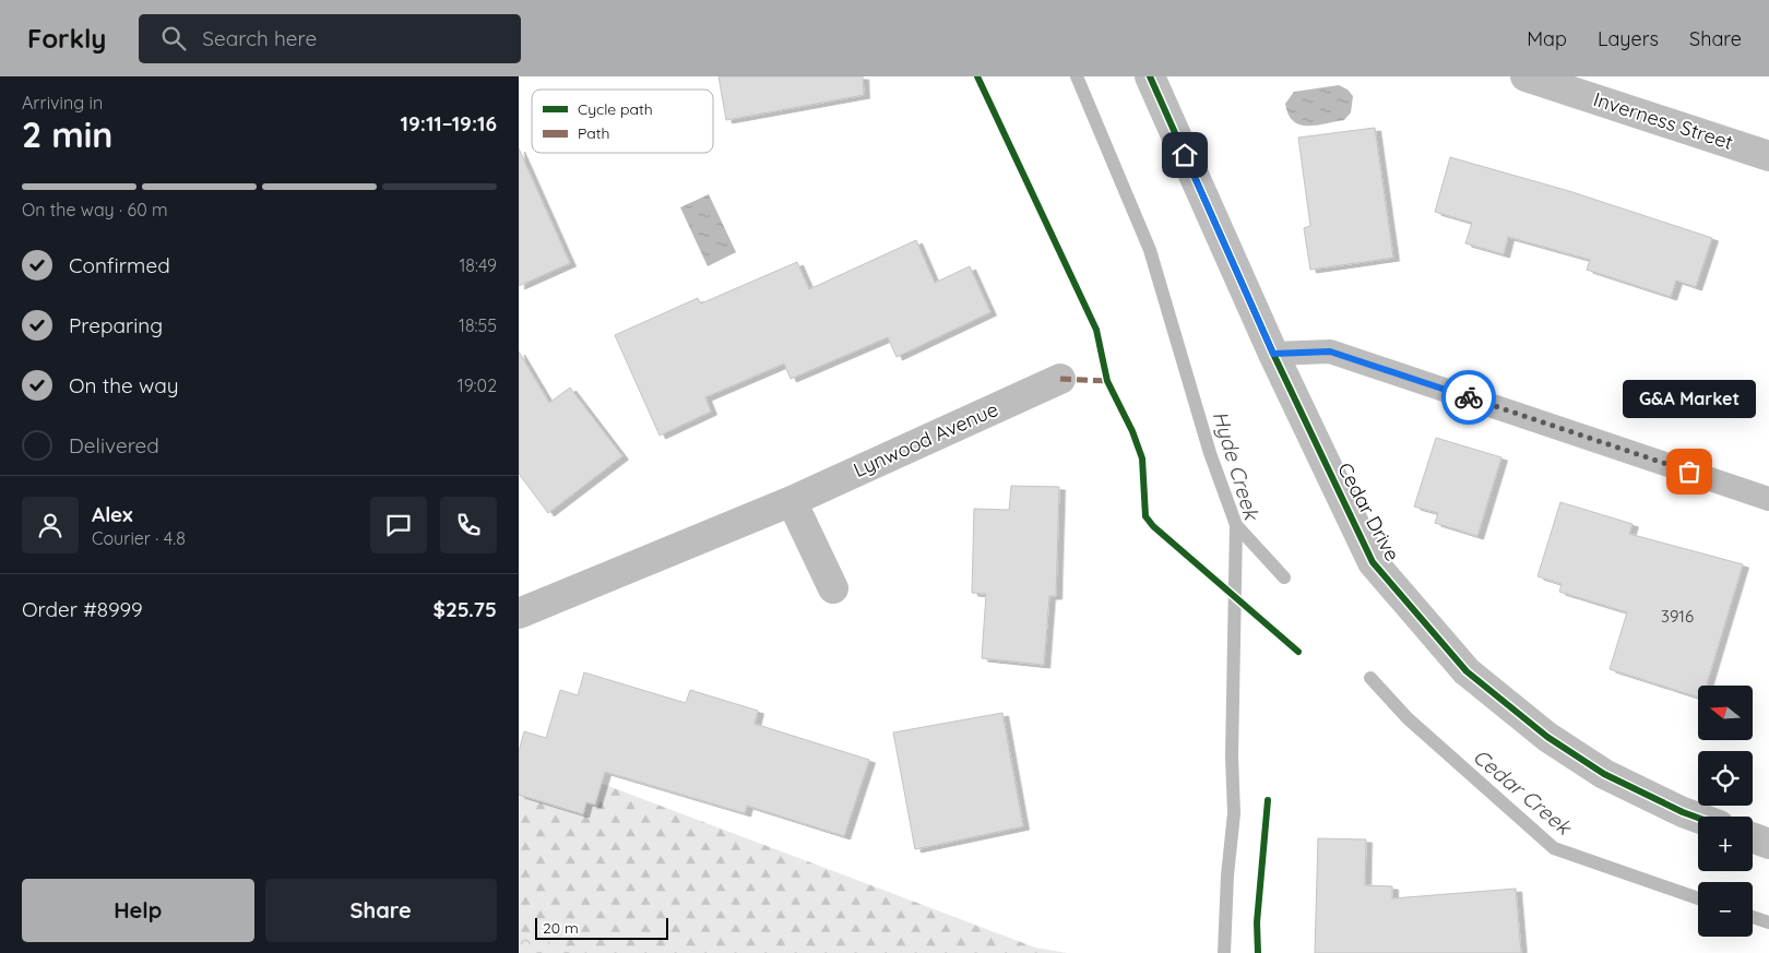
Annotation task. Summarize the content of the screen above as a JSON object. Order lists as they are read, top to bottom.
{
  "streets": {
    "street": ["Inverness Street", "Lynwood Avenue", "Cedar Drive"]
  },
  "water": ["Hyde Creek", "Cedar Creek"],
  "places": ["G&A Market"],
  "house_numbers": ["3916"],
  "legend": ["Cycle path", "Path"],
  "scale_bar": "20 m",
  "north": "left",
  "page": {
    "header": "Forkly",
    "search": "Search here",
    "nav": ["Map", "Layers", "Share"],
    "heading": ["2 min", "Arriving in", "19:11–19:16"],
    "panel": [
      "Alex",
      "Courier · 4.8",
      "Order #8999",
      "$25.75"
    ],
    "bar": "On the way · 60 m",
    "list": [
      ["Confirmed", "18:49"],
      ["Preparing", "18:55"],
      ["On the way", "19:02"],
      "Delivered"
    ],
    "bubble": "G&A Market",
    "map_buttons": ["+", "−"],
    "buttons": ["Help", "Share"],
    "scale": "20 m"
  }
}
